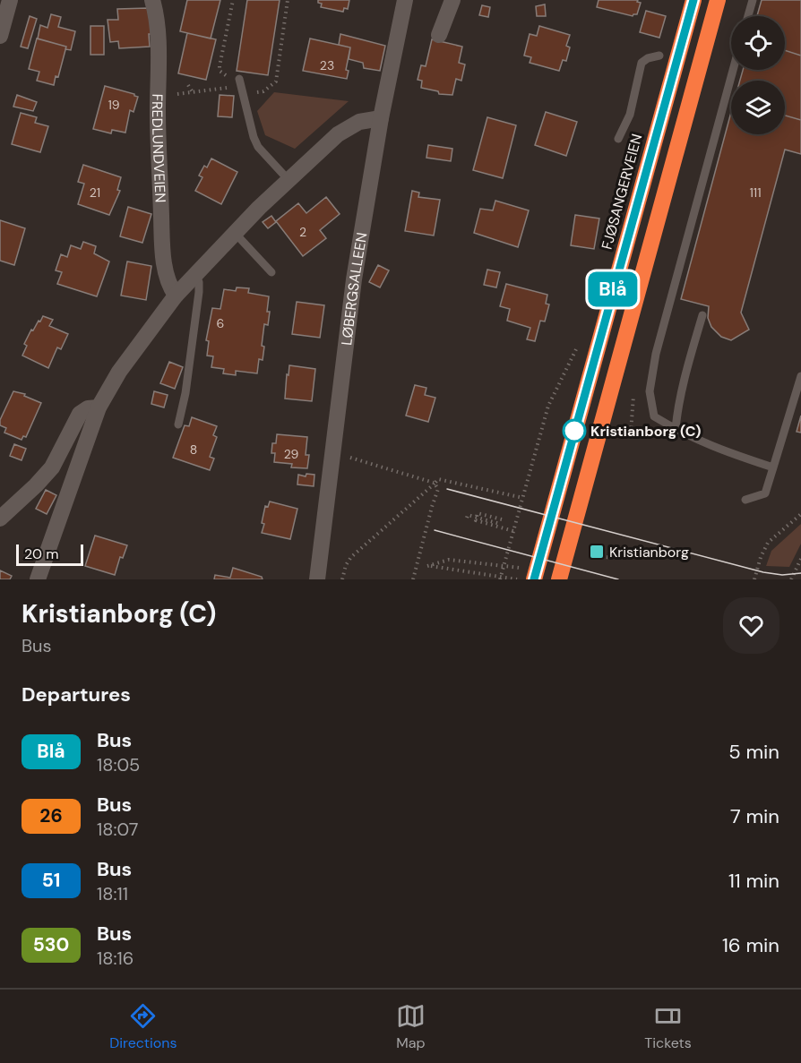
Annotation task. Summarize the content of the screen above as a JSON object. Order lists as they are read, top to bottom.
{
  "streets": {
    "highway": ["FJØSANGERVEIEN"],
    "street": ["FREDLUNDVEIEN", "LØBERGSALLEEN"]
  },
  "places": {
    "other": ["Kristianborg (C)"],
    "transit": ["Kristianborg"]
  },
  "lines": ["bus line Blå"],
  "house_numbers": [
    "23",
    "19",
    "21",
    "111",
    "2",
    "6",
    "8",
    "29"
  ],
  "scale_bar": "20 m",
  "page": {
    "on_map": "Blå",
    "scale": "20 m",
    "heading": [
      ["Kristianborg (C)", "Bus"],
      "Departures"
    ],
    "list": [
      {
        "mark": "Blå",
        "name": "Bus",
        "note": "18:05",
        "value": "5 min"
      },
      {
        "mark": "26",
        "name": "Bus",
        "note": "18:07",
        "value": "7 min"
      },
      {
        "mark": "51",
        "name": "Bus",
        "note": "18:11",
        "value": "11 min"
      },
      {
        "mark": "530",
        "name": "Bus",
        "note": "18:16",
        "value": "16 min"
      }
    ],
    "tabs": ["Directions", "Map", "Tickets"]
  }
}
